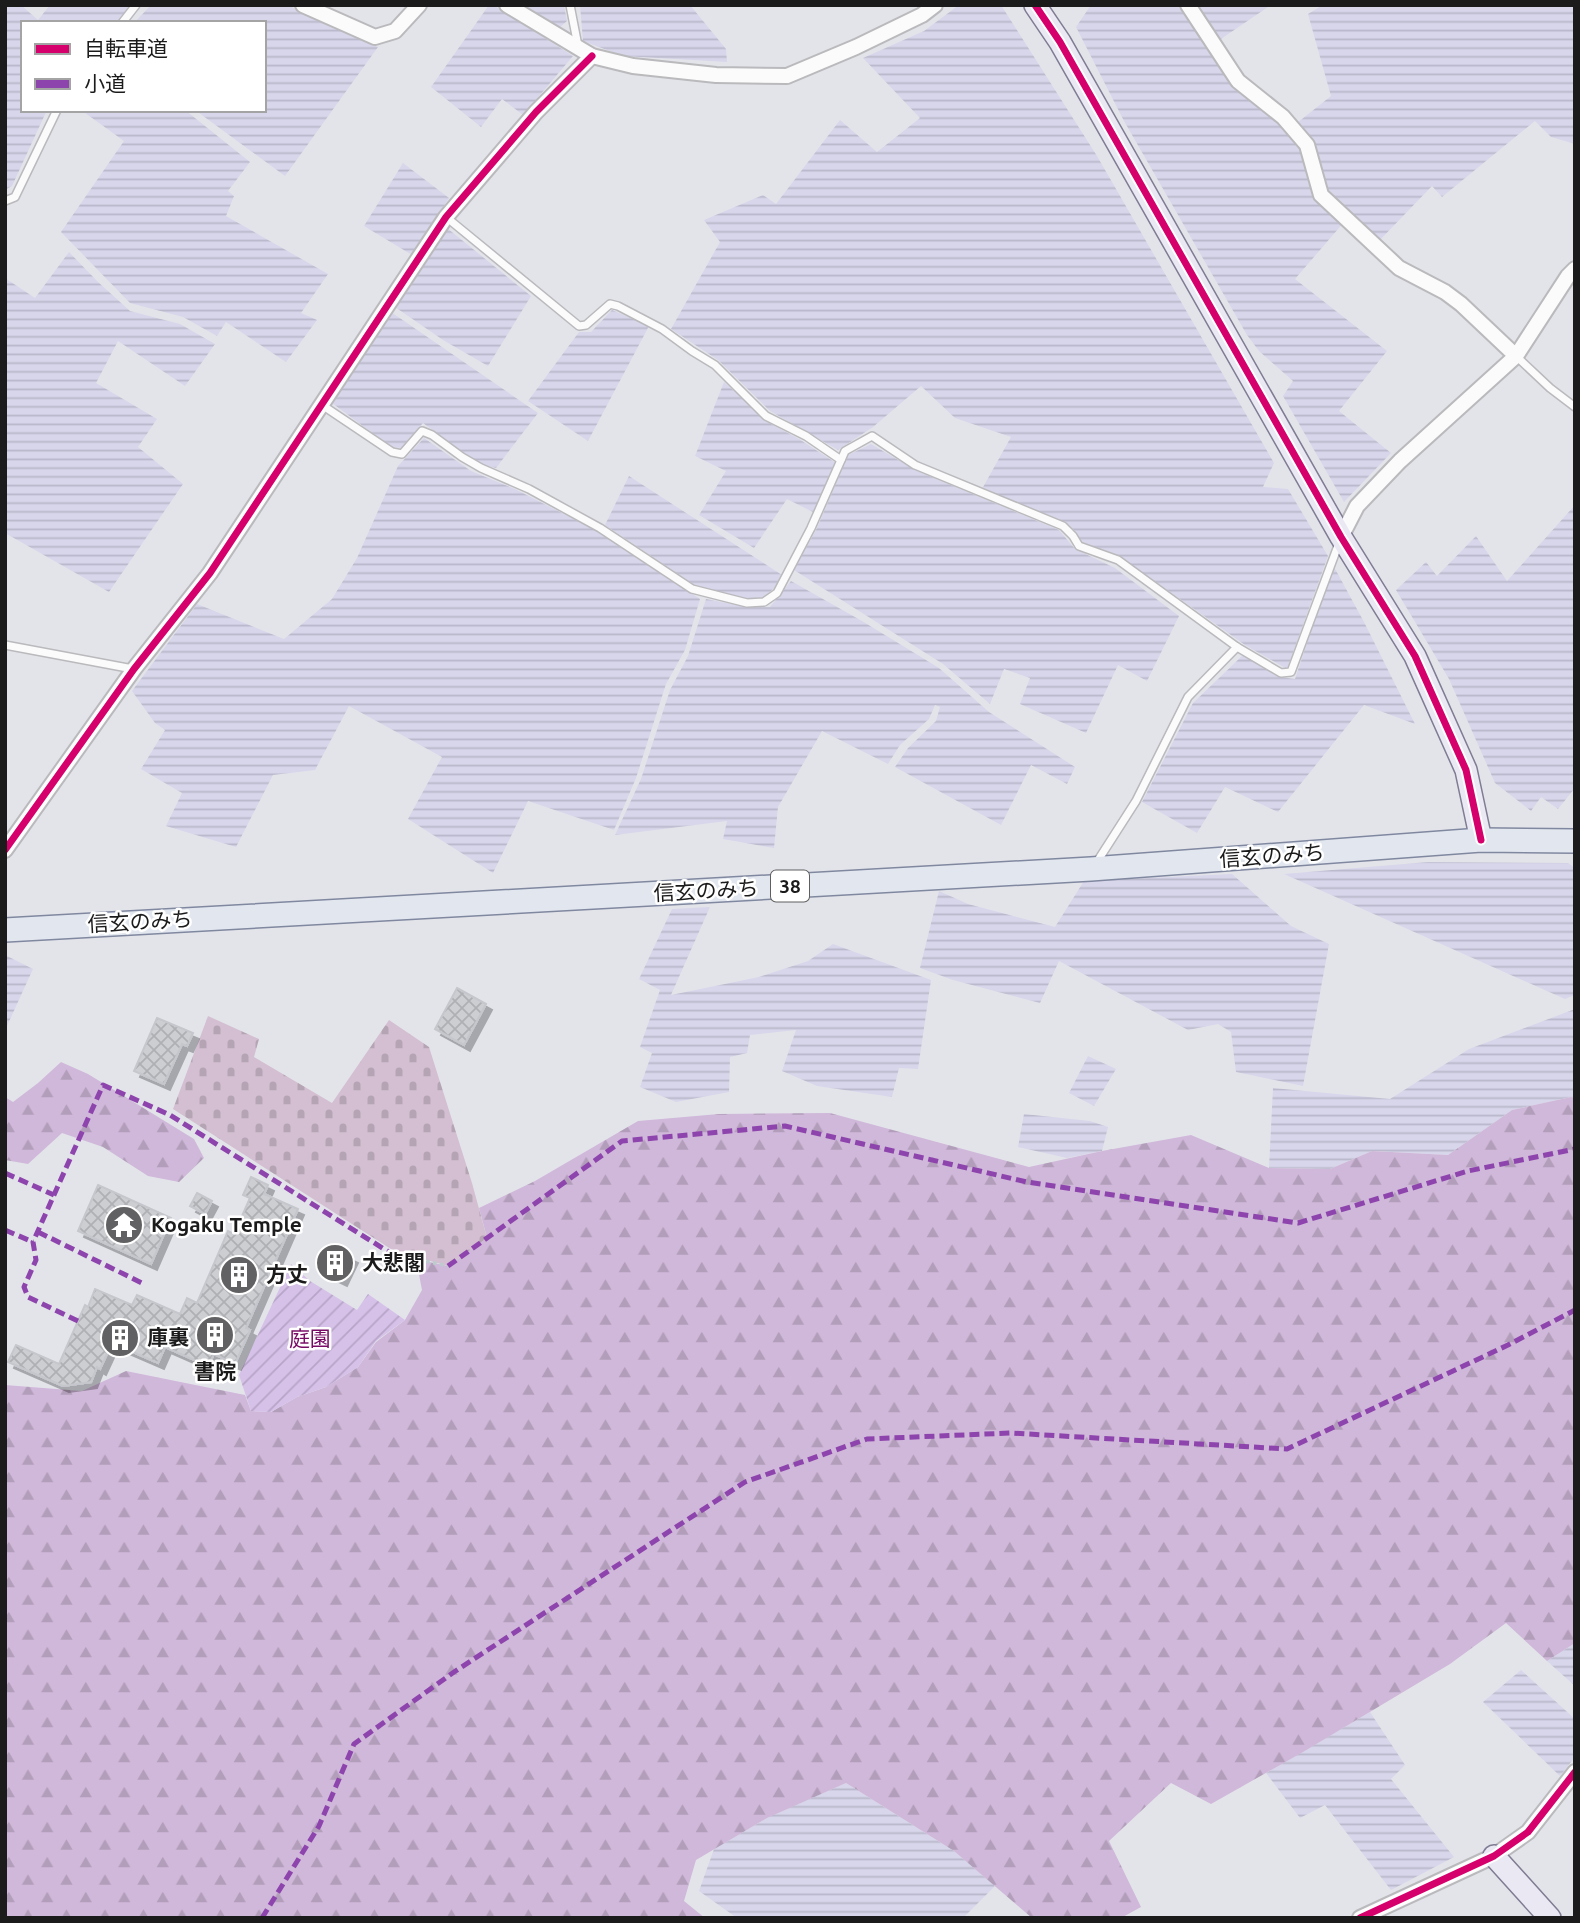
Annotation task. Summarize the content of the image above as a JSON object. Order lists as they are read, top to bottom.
{
  "streets": {
    "main road": ["信玄のみち", "38"]
  },
  "parks": ["庭園"],
  "places": {
    "temple": ["Kogaku Temple"],
    "building": [
      "大悲閣",
      "方丈",
      "書院",
      "庫裏"
    ]
  },
  "legend": ["自転車道", "小道"]
}
